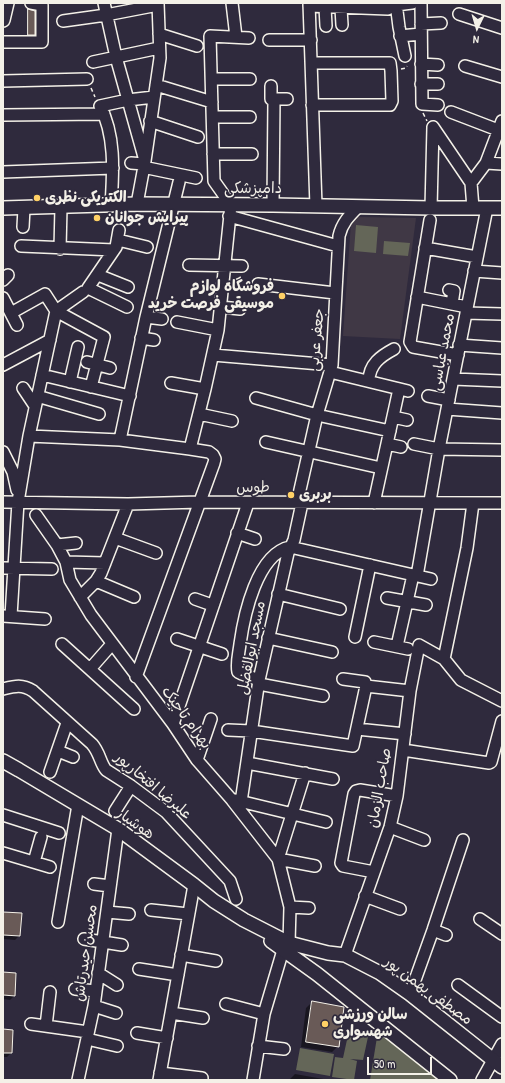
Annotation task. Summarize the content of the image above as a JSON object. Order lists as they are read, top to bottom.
{
  "streets": {
    "main road": ["دامپزشکی", "هوشیار", "مصطفی بهمن پور"],
    "street": [
      "جعفر عربی",
      "محمد عباسی",
      "طوس",
      "مسجد ابوالفضل",
      "بهرام تاجیک",
      "علیرضا افتخارپور",
      "صاحب الزمان",
      "محسن حیدرتاش"
    ]
  },
  "crossings": [
    ["دامپزشکی", "جعفر عربی"],
    ["دامپزشکی", "محمد عباسی"],
    ["جعفر عربی", "طوس"],
    ["جعفر عربی", "مسجد ابوالفضل"],
    ["محمد عباسی", "طوس"],
    ["طوس", "مسجد ابوالفضل"],
    ["مسجد ابوالفضل", "بهرام تاجیک"],
    ["بهرام تاجیک", "هوشیار"],
    ["بهرام تاجیک", "مصطفی بهمن پور"],
    ["صاحب الزمان", "مصطفی بهمن پور"],
    ["هوشیار", "محسن حیدرتاش"],
    ["هوشیار", "مصطفی بهمن پور"]
  ],
  "places": [
    "الکتریکی نظری",
    "پیرایش جوانان",
    "فروشگاه لوازم موسیقی فرصت خرید",
    "بربری",
    "سالن ورزشی شهسواری"
  ],
  "scale_bar": "50 m",
  "north": "bottom"
}
